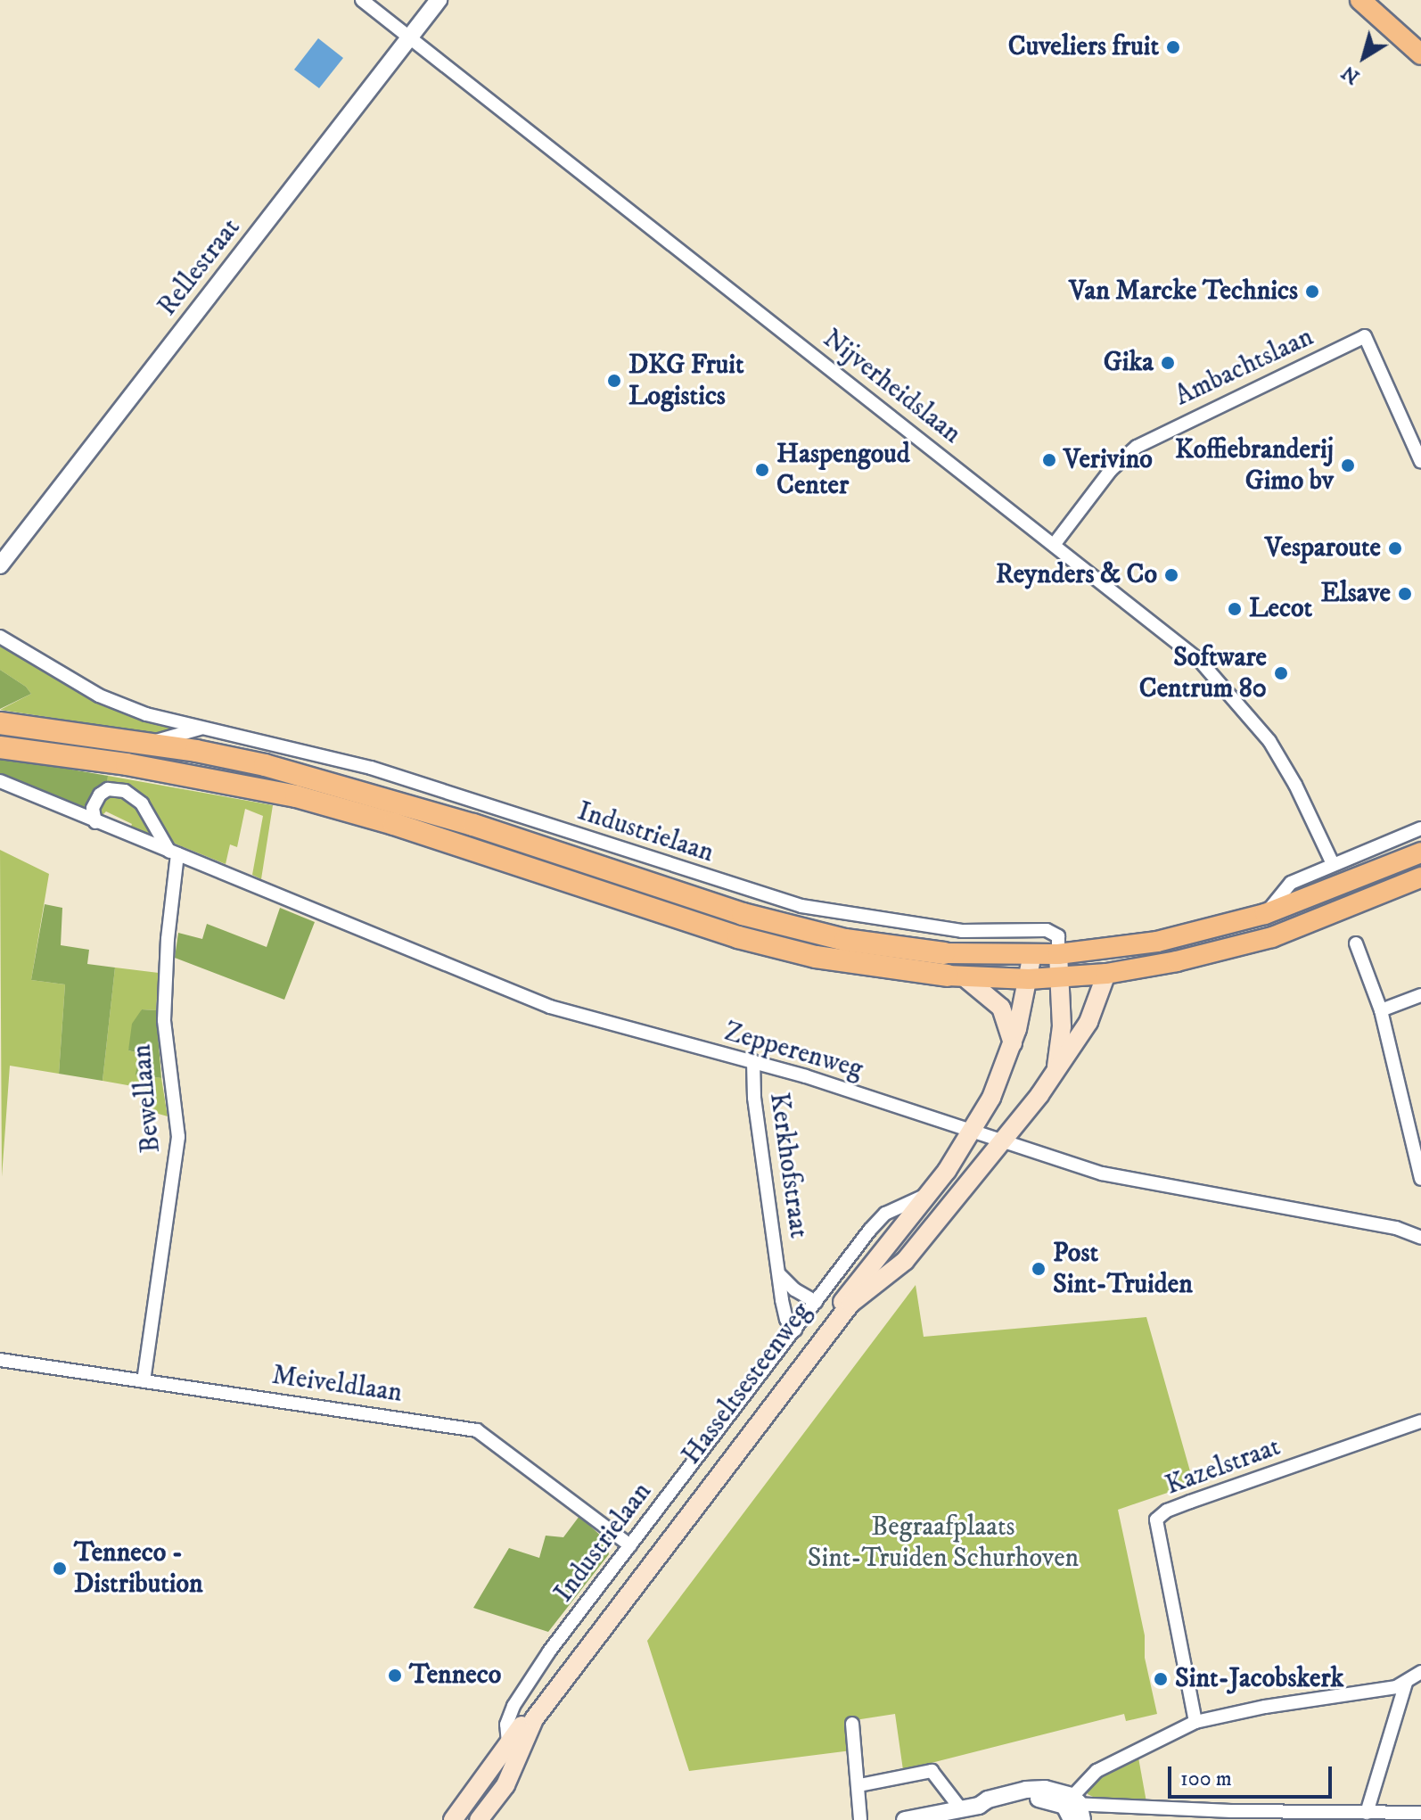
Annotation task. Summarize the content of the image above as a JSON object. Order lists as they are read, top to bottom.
{
  "streets": {
    "main road": ["Hasseltsesteenweg"],
    "street": [
      "Rellestraat",
      "Ambachtslaan",
      "Nijverheidslaan",
      "Industrielaan",
      "Zepperenweg",
      "Bewellaan",
      "Kerkhofstraat",
      "Meiveldlaan",
      "Kazelstraat"
    ]
  },
  "crossings": [
    ["Rellestraat", "Nijverheidslaan"],
    ["Ambachtslaan", "Nijverheidslaan"],
    ["Industrielaan", "Kerkhofstraat"],
    ["Industrielaan", "Hasseltsesteenweg"],
    ["Industrielaan", "Meiveldlaan"],
    ["Zepperenweg", "Bewellaan"],
    ["Zepperenweg", "Kerkhofstraat"],
    ["Zepperenweg", "Hasseltsesteenweg"],
    ["Bewellaan", "Meiveldlaan"]
  ],
  "parks": ["Begraafplaats Sint-Truiden Schurhoven"],
  "places": [
    "Cuveliers fruit",
    "Van Marcke Technics",
    "Gika",
    "DKG Fruit Logistics",
    "Verivino",
    "Koffiebranderij Gimo bv",
    "Haspengoud Center",
    "Vesparoute",
    "Reynders & Co",
    "Elsave",
    "Lecot",
    "Software Centrum 80",
    "Post Sint-Truiden",
    "Tenneco - Distribution",
    "Tenneco",
    "Sint-Jacobskerk"
  ],
  "scale_bar": "100 m",
  "north": "bottom left"
}
